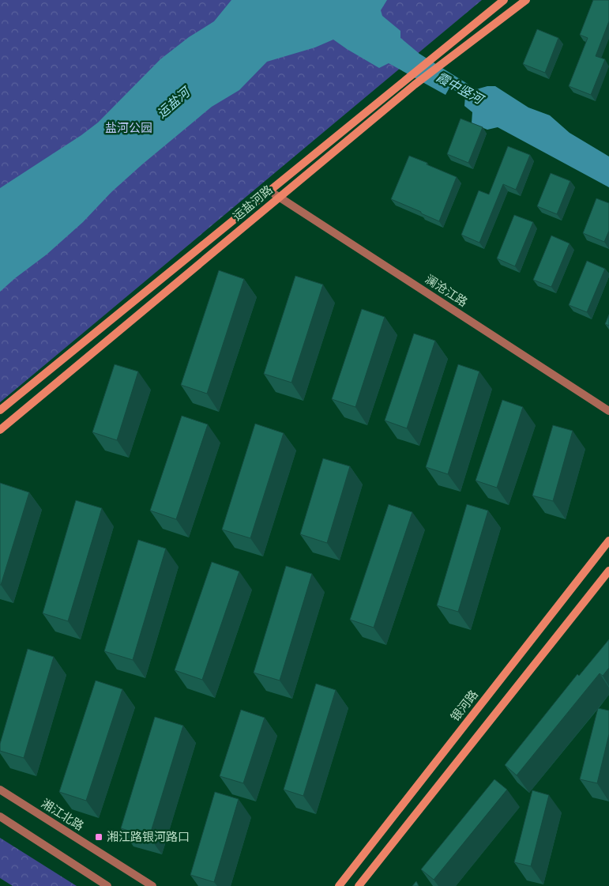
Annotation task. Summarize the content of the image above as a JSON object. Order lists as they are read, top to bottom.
{
  "streets": {
    "main road": ["运盐河路", "银河路"],
    "street": ["澜沧江路", "湘江北路"]
  },
  "crossings": [
    ["运盐河路", "澜沧江路"]
  ],
  "water": ["霞中竖河", "运盐河"],
  "parks": ["盐河公园"],
  "places": {
    "transit": ["湘江路银河路口"]
  }
}
